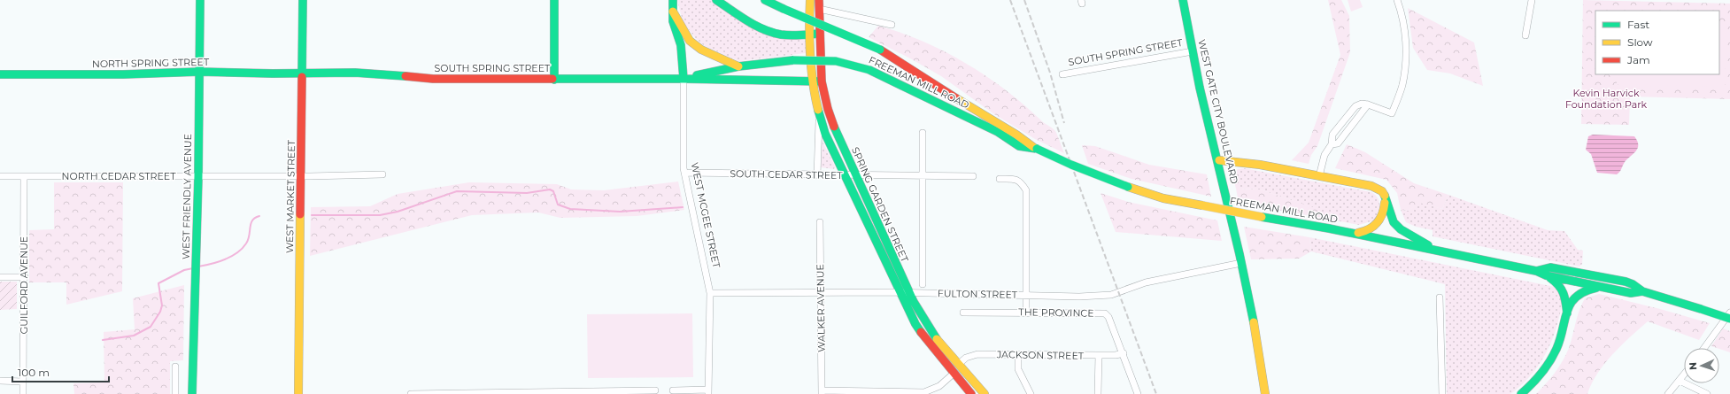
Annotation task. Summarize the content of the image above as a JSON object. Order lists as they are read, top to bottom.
{
  "streets": {
    "main road": [
      "SOUTH SPRING STREET",
      "NORTH SPRING STREET",
      "FREEMAN MILL ROAD",
      "WEST GATE CITY BOULEVARD",
      "WEST FRIENDLY AVENUE",
      "WEST MARKET STREET",
      "SPRING GARDEN STREET",
      "WEST MCGEE STREET"
    ],
    "street": [
      "SOUTH CEDAR STREET",
      "NORTH CEDAR STREET",
      "GUILFORD AVENUE",
      "FULTON STREET",
      "WALKER AVENUE",
      "THE PROVINCE",
      "JACKSON STREET"
    ]
  },
  "crossings": [
    ["SOUTH SPRING STREET", "NORTH SPRING STREET"],
    ["SOUTH SPRING STREET", "FREEMAN MILL ROAD"],
    ["SOUTH SPRING STREET", "WEST GATE CITY BOULEVARD"],
    ["SOUTH SPRING STREET", "WEST MARKET STREET"],
    ["SOUTH SPRING STREET", "WEST MCGEE STREET"],
    ["NORTH SPRING STREET", "WEST FRIENDLY AVENUE"],
    ["NORTH SPRING STREET", "WEST MARKET STREET"],
    ["FREEMAN MILL ROAD", "WEST MCGEE STREET"],
    ["WEST GATE CITY BOULEVARD", "FULTON STREET"],
    ["SOUTH CEDAR STREET", "SPRING GARDEN STREET"],
    ["SOUTH CEDAR STREET", "WEST MCGEE STREET"],
    ["NORTH CEDAR STREET", "WEST FRIENDLY AVENUE"],
    ["NORTH CEDAR STREET", "WEST MARKET STREET"],
    ["NORTH CEDAR STREET", "GUILFORD AVENUE"],
    ["SPRING GARDEN STREET", "FULTON STREET"],
    ["SPRING GARDEN STREET", "JACKSON STREET"],
    ["WEST MCGEE STREET", "FULTON STREET"],
    ["FULTON STREET", "WALKER AVENUE"],
    ["THE PROVINCE", "JACKSON STREET"]
  ],
  "parks": ["Kevin Harvick Foundation Park"],
  "legend": ["Fast", "Slow", "Jam"],
  "scale_bar": "100 m",
  "north": "left"
}
